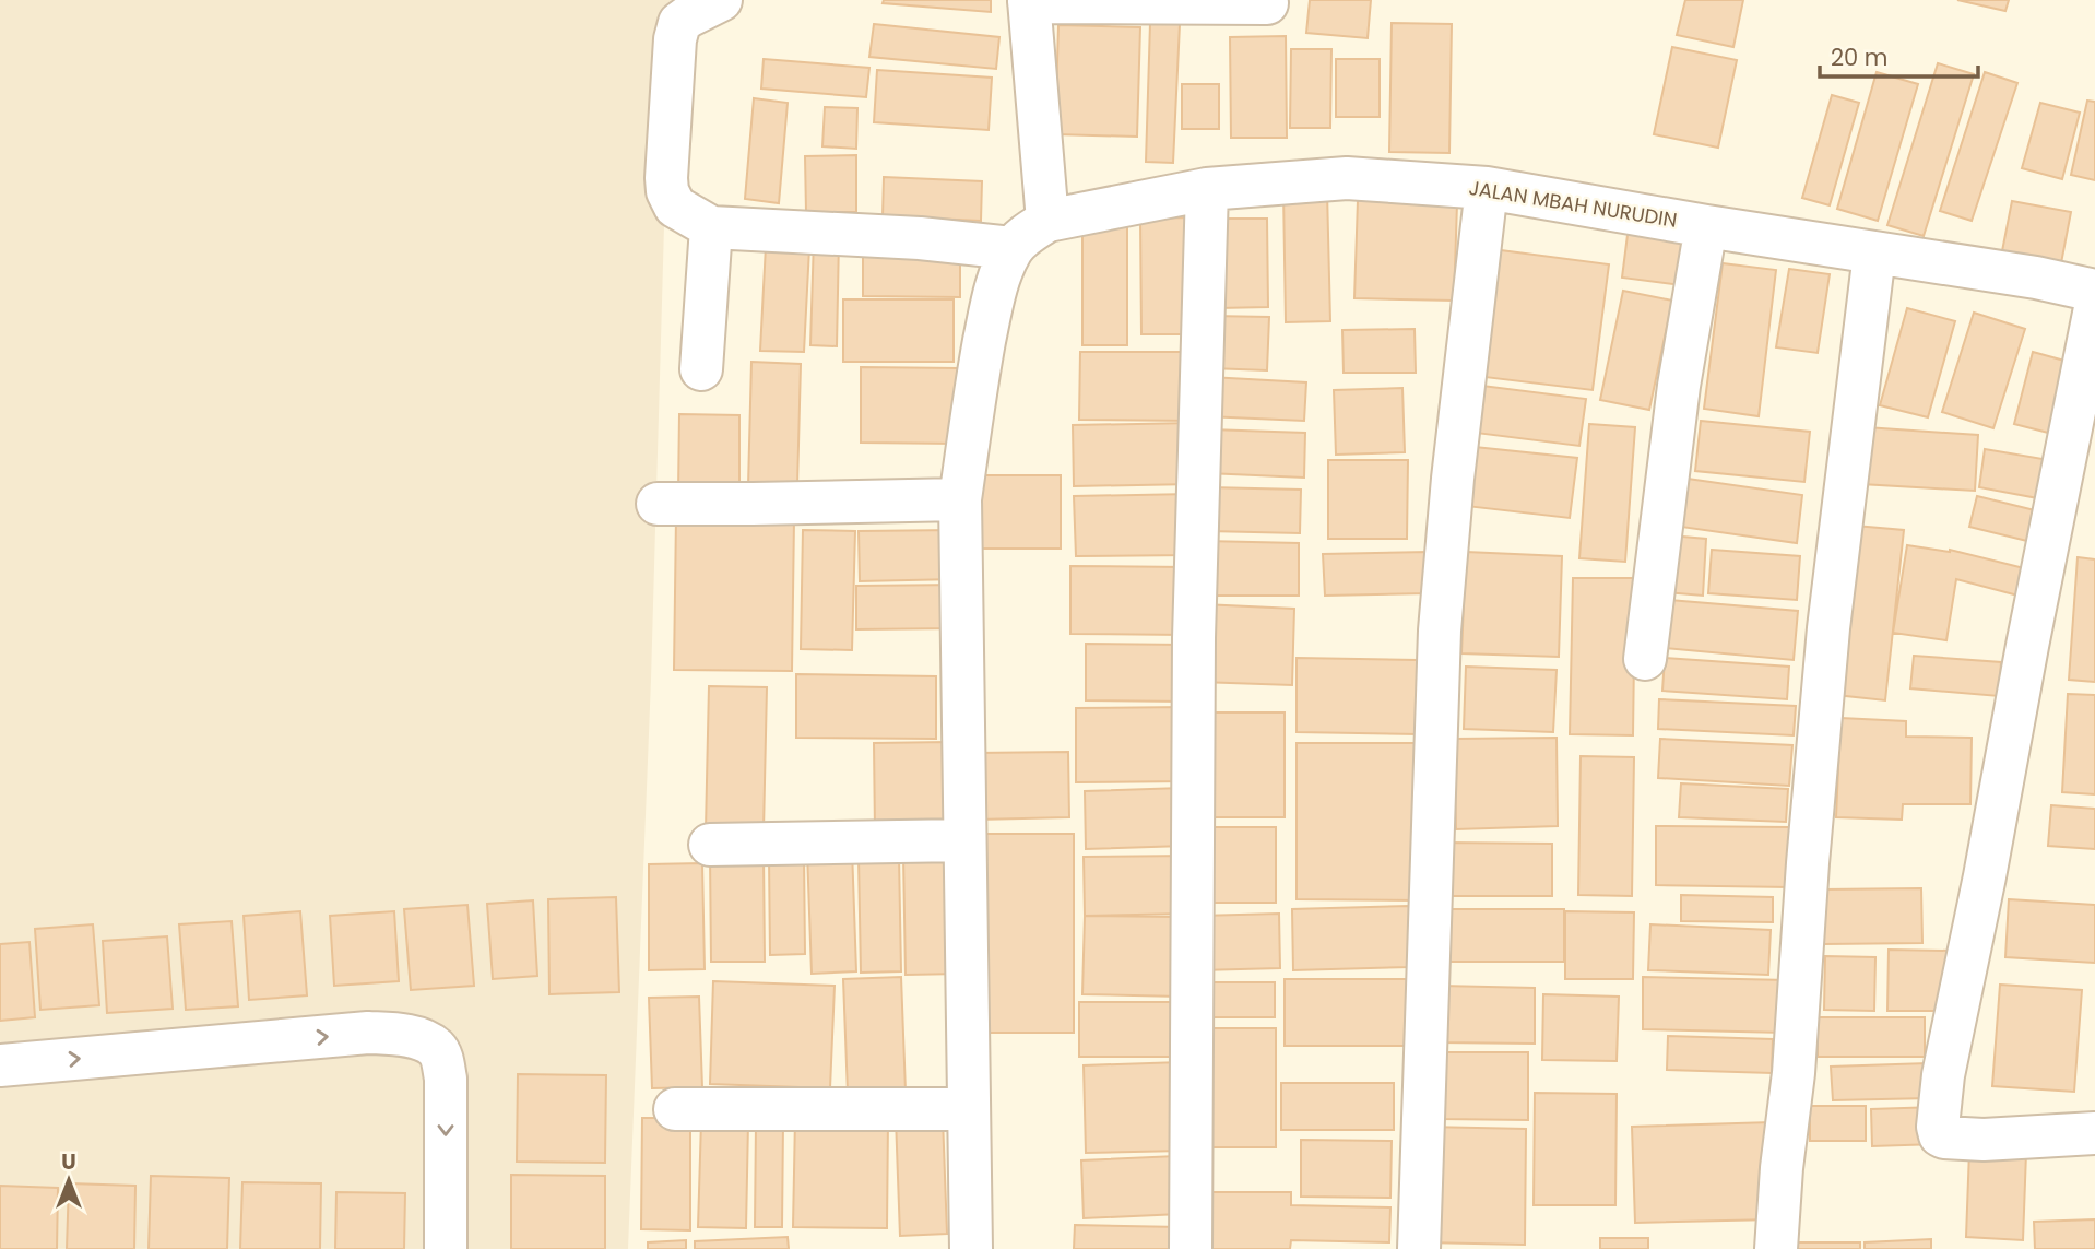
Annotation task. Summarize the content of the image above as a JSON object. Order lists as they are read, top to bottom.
{
  "streets": {
    "street": ["JALAN MBAH NURUDIN"]
  },
  "scale_bar": "20 m",
  "north": "top"
}
